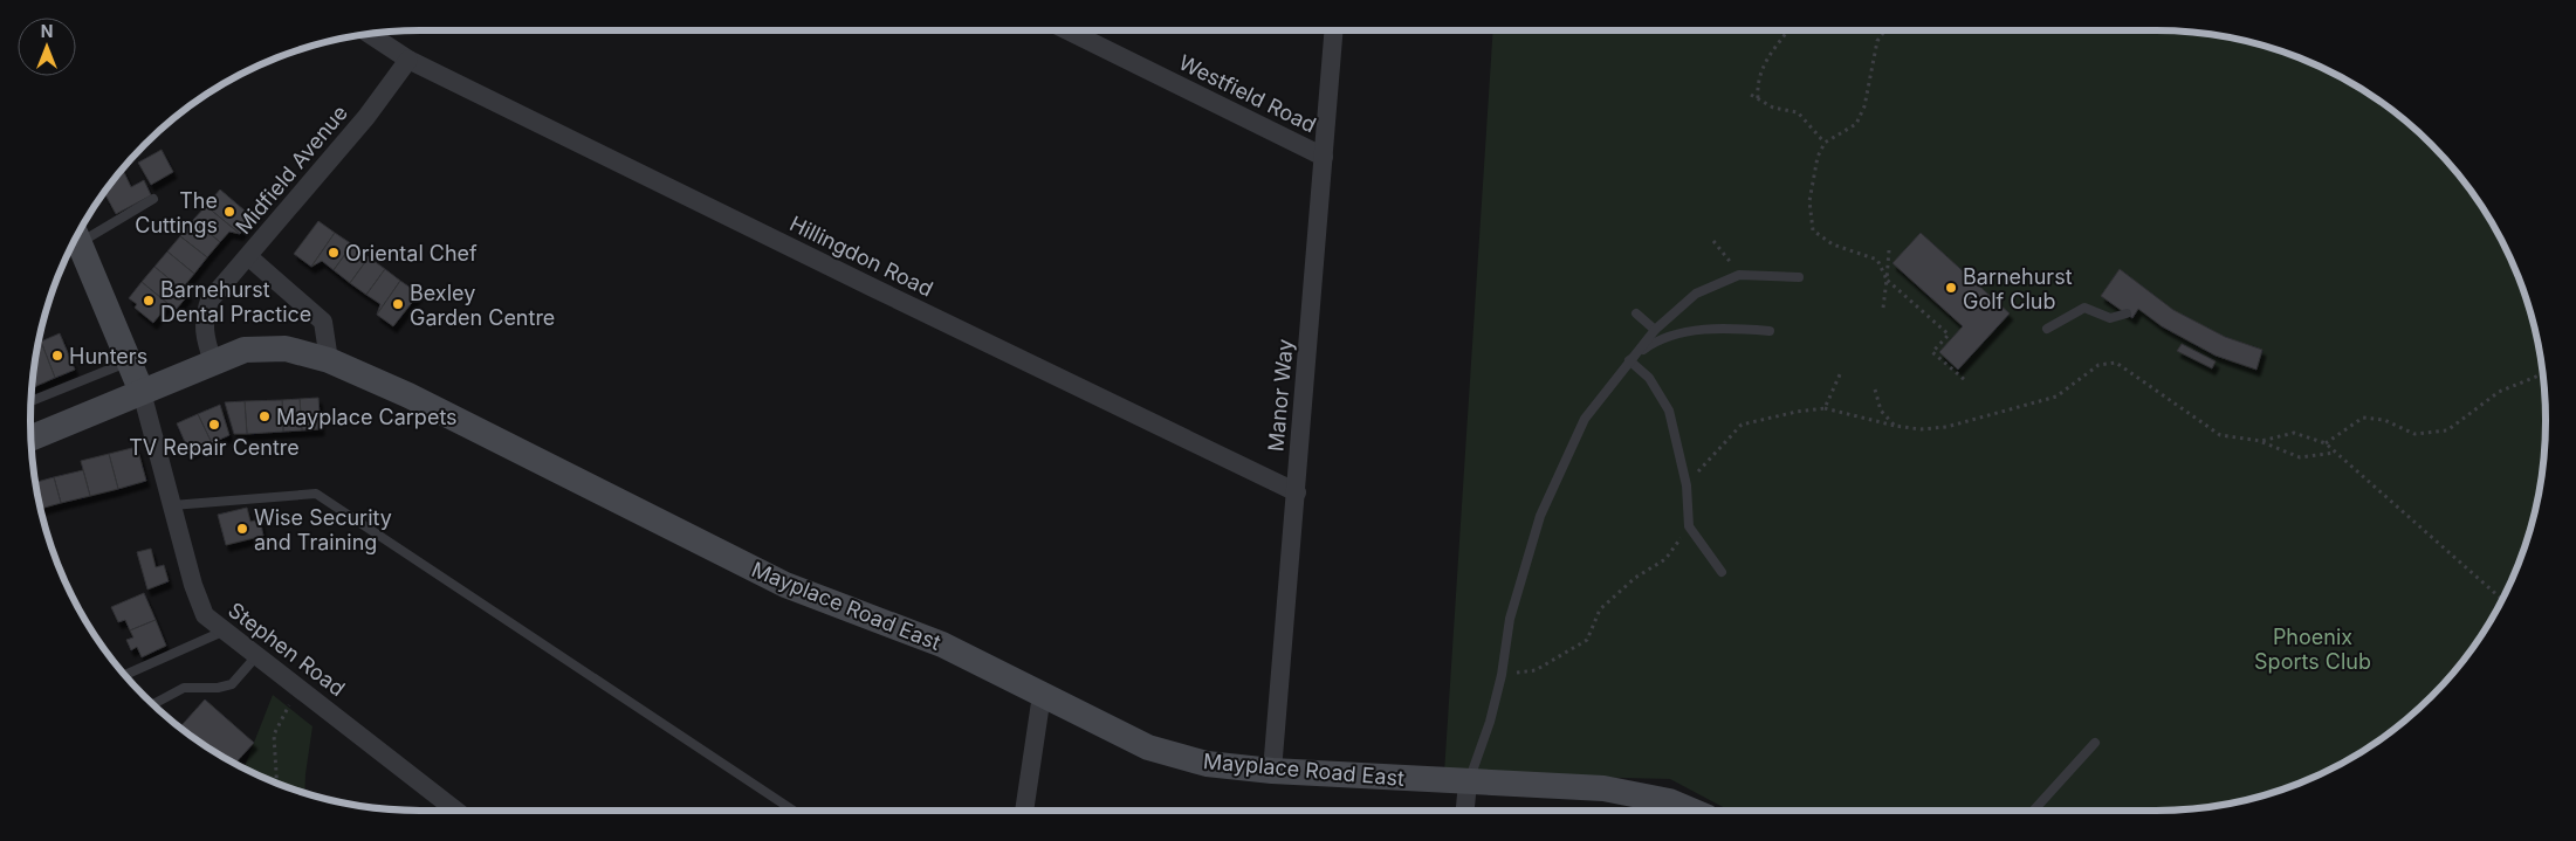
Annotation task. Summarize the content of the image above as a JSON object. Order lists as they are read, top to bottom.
{
  "streets": {
    "street": [
      "Westfield Road",
      "Midfield Avenue",
      "Hillingdon Road",
      "Manor Way",
      "Mayplace Road East",
      "Stephen Road"
    ]
  },
  "crossings": [
    ["Westfield Road", "Manor Way"],
    ["Midfield Avenue", "Hillingdon Road"],
    ["Midfield Avenue", "Mayplace Road East"],
    ["Hillingdon Road", "Manor Way"],
    ["Manor Way", "Mayplace Road East"],
    ["Mayplace Road East", "Stephen Road"]
  ],
  "parks": ["Phoenix Sports Club"],
  "places": [
    "The Cuttings",
    "Oriental Chef",
    "Barnehurst Golf Club",
    "Barnehurst Dental Practice",
    "Bexley Garden Centre",
    "Hunters",
    "Mayplace Carpets",
    "TV Repair Centre",
    "Wise Security and Training"
  ],
  "north": "top"
}
